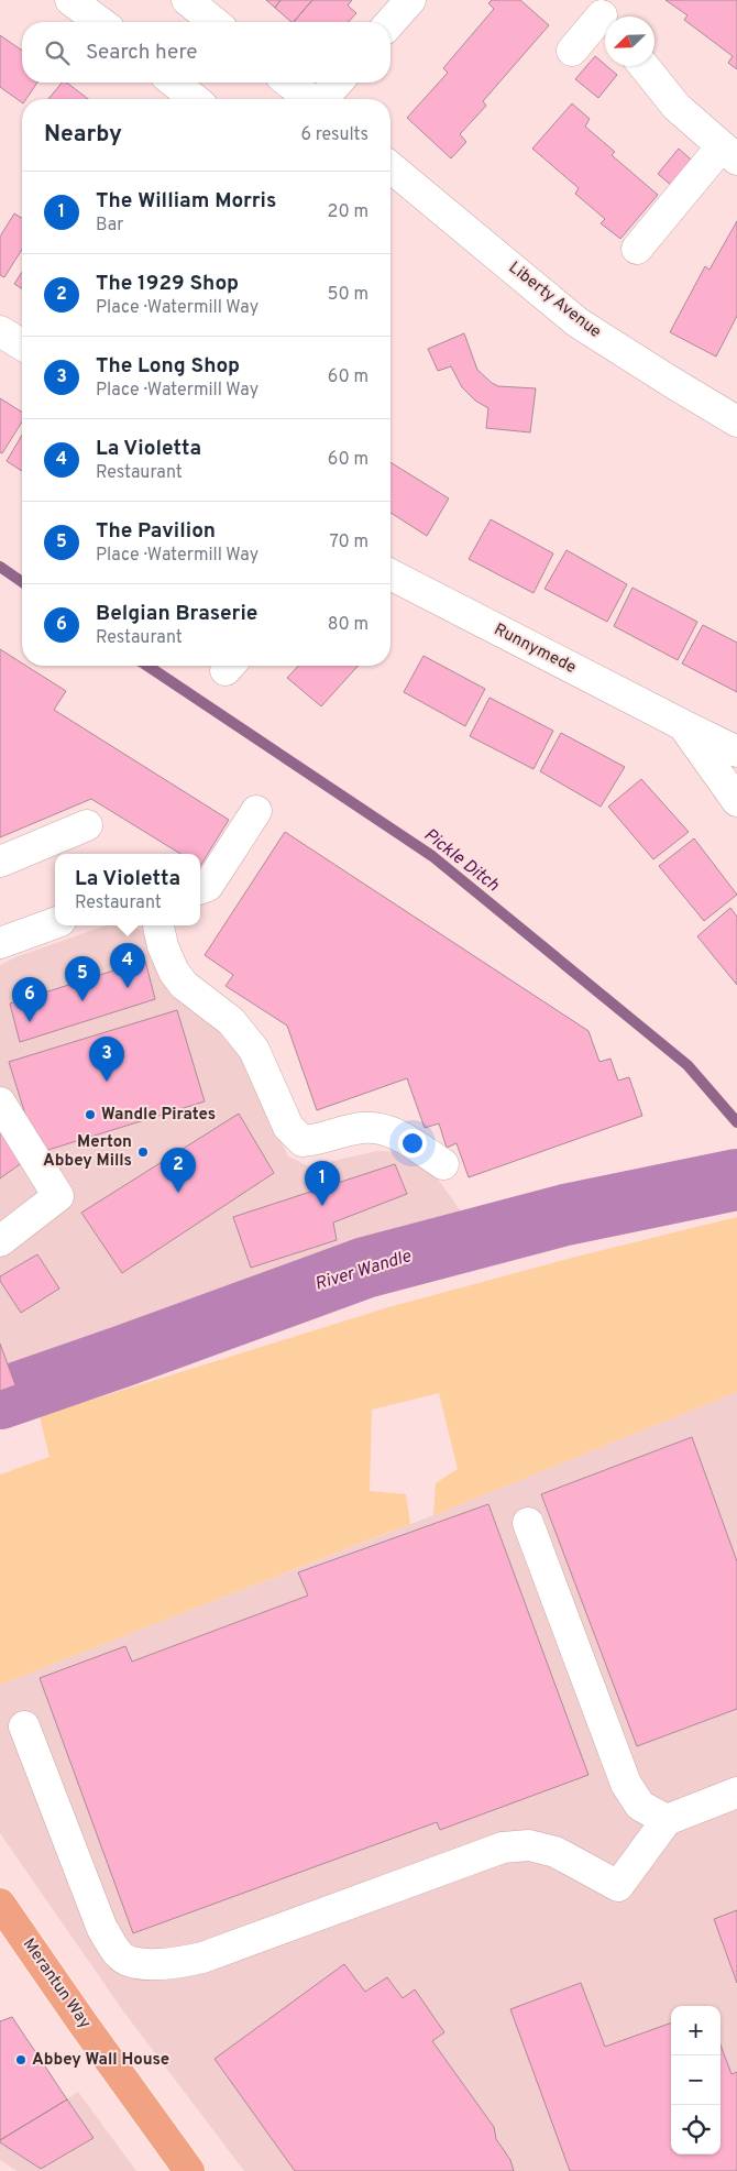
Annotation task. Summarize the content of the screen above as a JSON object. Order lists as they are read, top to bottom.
{
  "streets": {
    "highway": ["Merantun Way"],
    "street": ["Liberty Avenue", "Runnymede"]
  },
  "water": ["Pickle Ditch", "River Wandle"],
  "places": ["Wandle Pirates", "Merton Abbey Mills", "Abbey Wall House"],
  "north": "bottom left",
  "page": {
    "search": "Search here",
    "heading": ["Nearby", "6 results"],
    "list": [
      {
        "mark": "1",
        "name": "The William Morris",
        "note": "Bar",
        "value": "20 m"
      },
      {
        "mark": "2",
        "name": "The 1929 Shop",
        "note": "Place · Watermill Way",
        "value": "50 m"
      },
      {
        "mark": "3",
        "name": "The Long Shop",
        "note": "Place · Watermill Way",
        "value": "60 m"
      },
      {
        "mark": "4",
        "name": "La Violetta",
        "note": "Restaurant",
        "value": "60 m"
      },
      {
        "mark": "5",
        "name": "The Pavilion",
        "note": "Place · Watermill Way",
        "value": "70 m"
      },
      {
        "mark": "6",
        "name": "Belgian Braserie",
        "note": "Restaurant",
        "value": "80 m"
      }
    ],
    "popup": ["La Violetta", "Restaurant"],
    "pins": [
      "4",
      "5",
      "6",
      "3",
      "2",
      "1"
    ],
    "map_buttons": ["+", "−"]
  }
}
